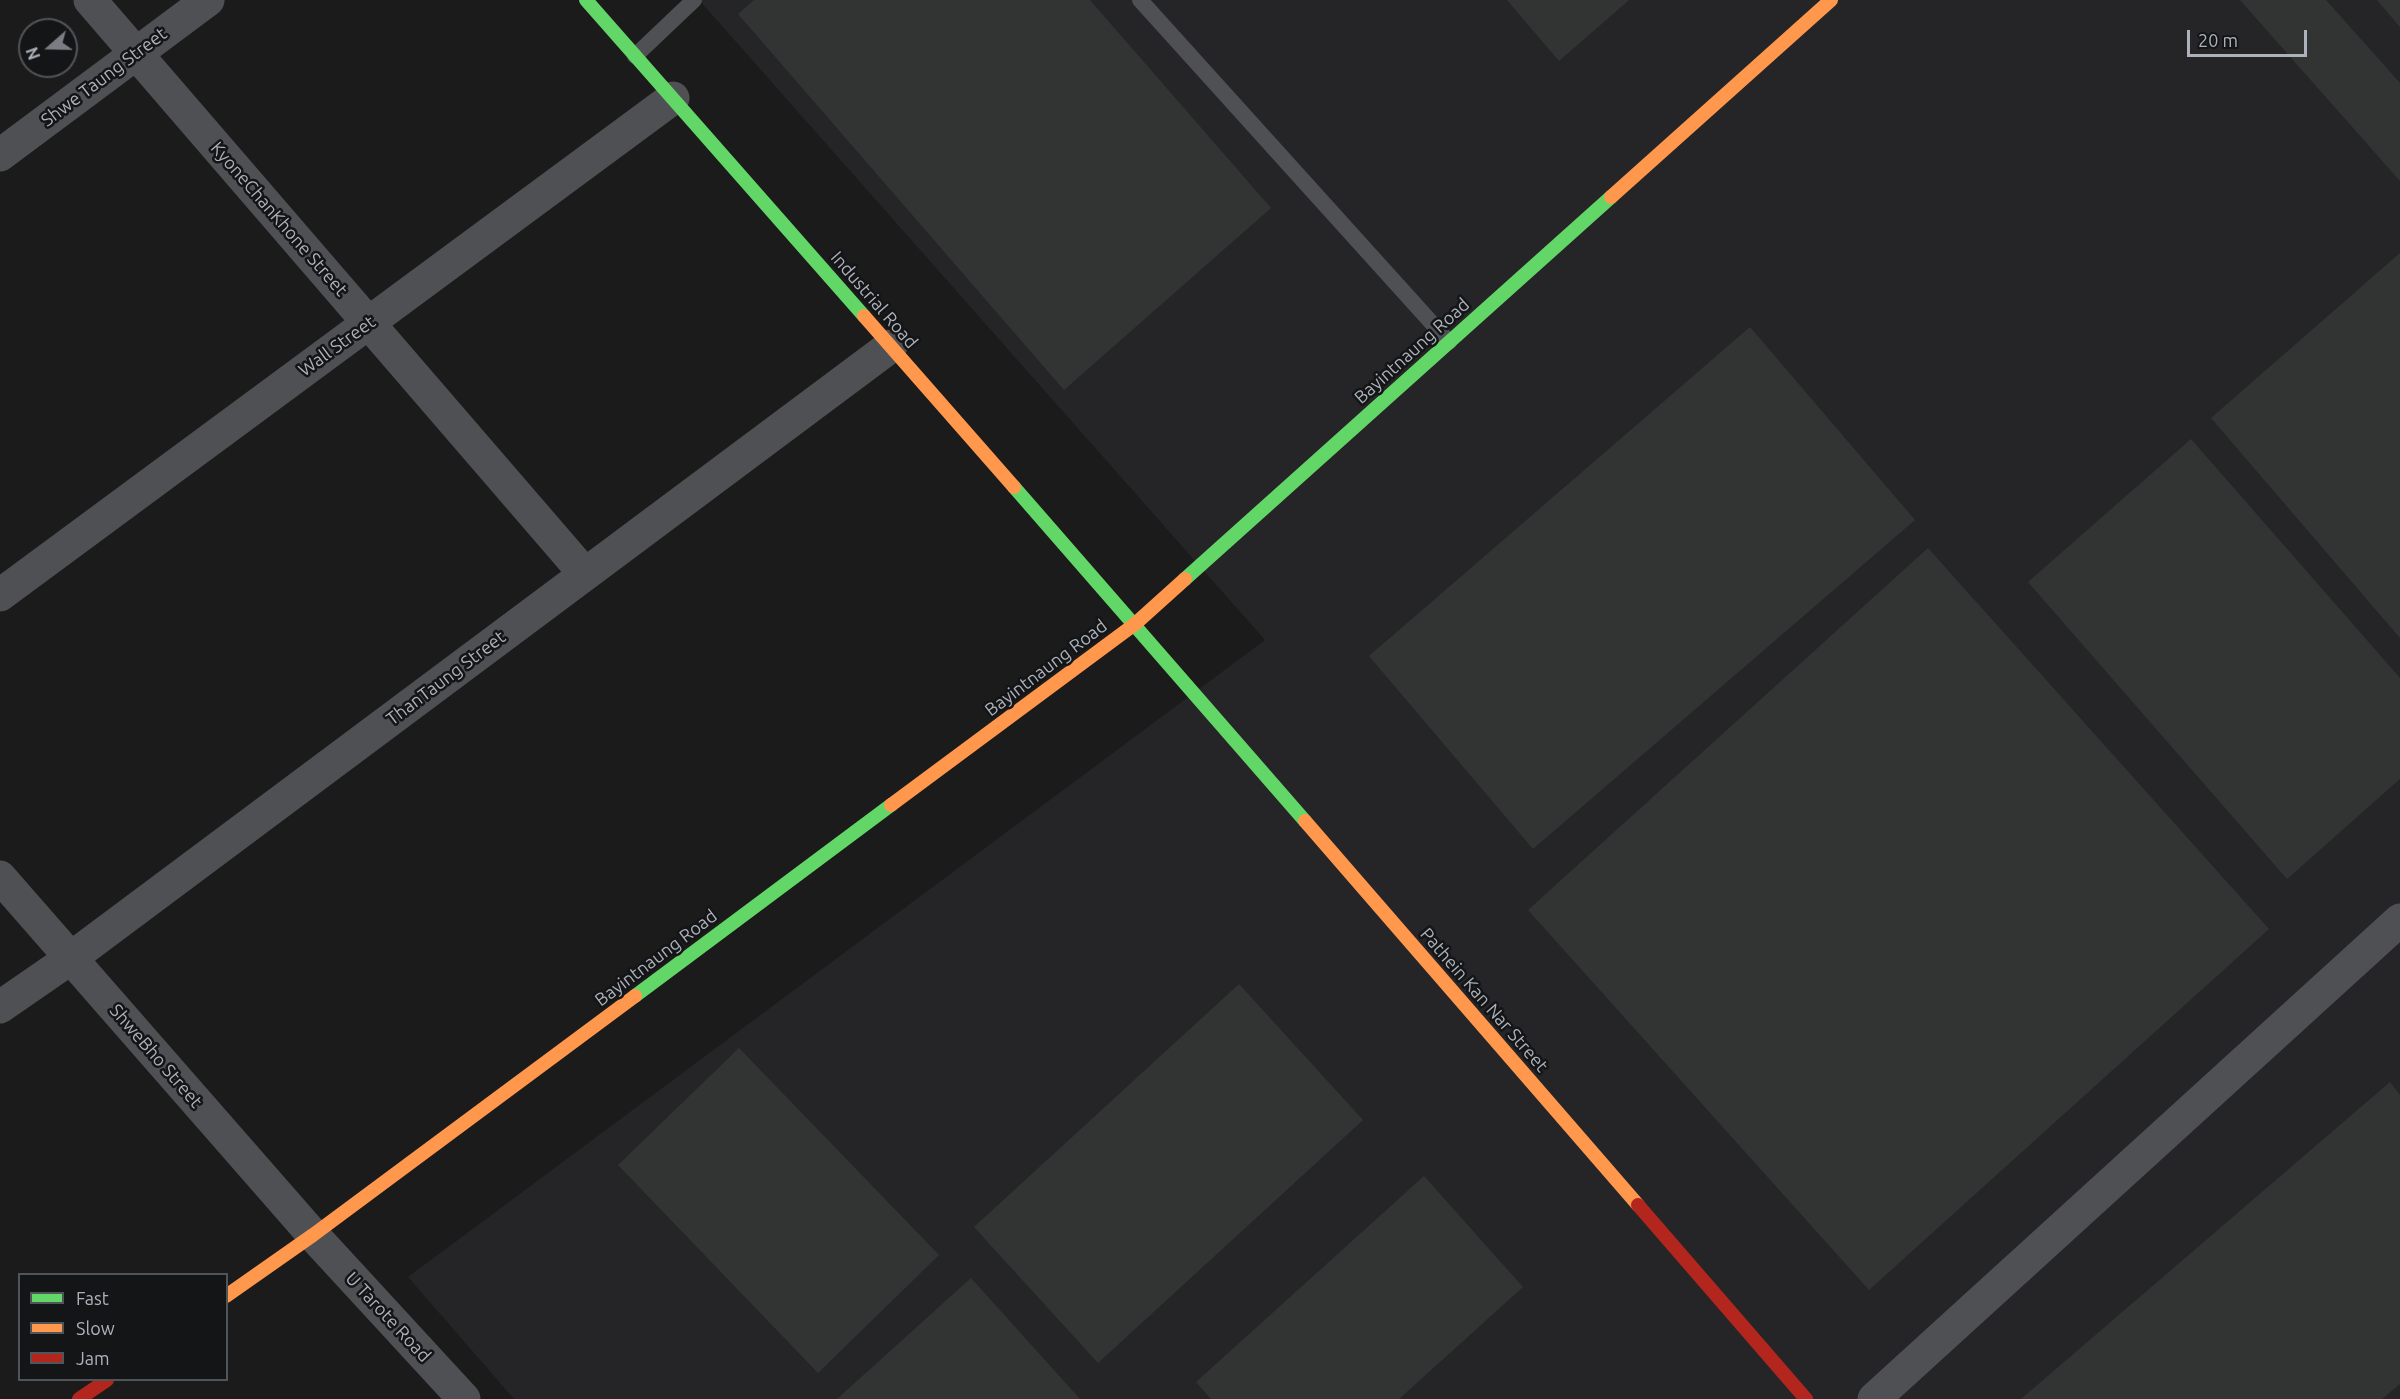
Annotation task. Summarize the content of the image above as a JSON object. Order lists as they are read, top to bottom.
{
  "streets": {
    "street": [
      "Shwe Taung Street",
      "KyoneChanKhone Street",
      "Industrial Road",
      "Wall Street",
      "Bayintnaung Road",
      "ThanTaung Street",
      "Pathein Kan Nar Street",
      "ShweBho Street",
      "U Tarote Road"
    ]
  },
  "crossings": [
    ["Shwe Taung Street", "KyoneChanKhone Street"],
    ["KyoneChanKhone Street", "Wall Street"],
    ["KyoneChanKhone Street", "ThanTaung Street"],
    ["Industrial Road", "Wall Street"],
    ["Industrial Road", "Bayintnaung Road"],
    ["Industrial Road", "ThanTaung Street"],
    ["Industrial Road", "Pathein Kan Nar Street"],
    ["Bayintnaung Road", "Pathein Kan Nar Street"],
    ["Bayintnaung Road", "ShweBho Street"],
    ["Bayintnaung Road", "U Tarote Road"],
    ["ThanTaung Street", "ShweBho Street"],
    ["ShweBho Street", "U Tarote Road"]
  ],
  "legend": ["Fast", "Slow", "Jam"],
  "scale_bar": "20 m",
  "north": "left"
}
